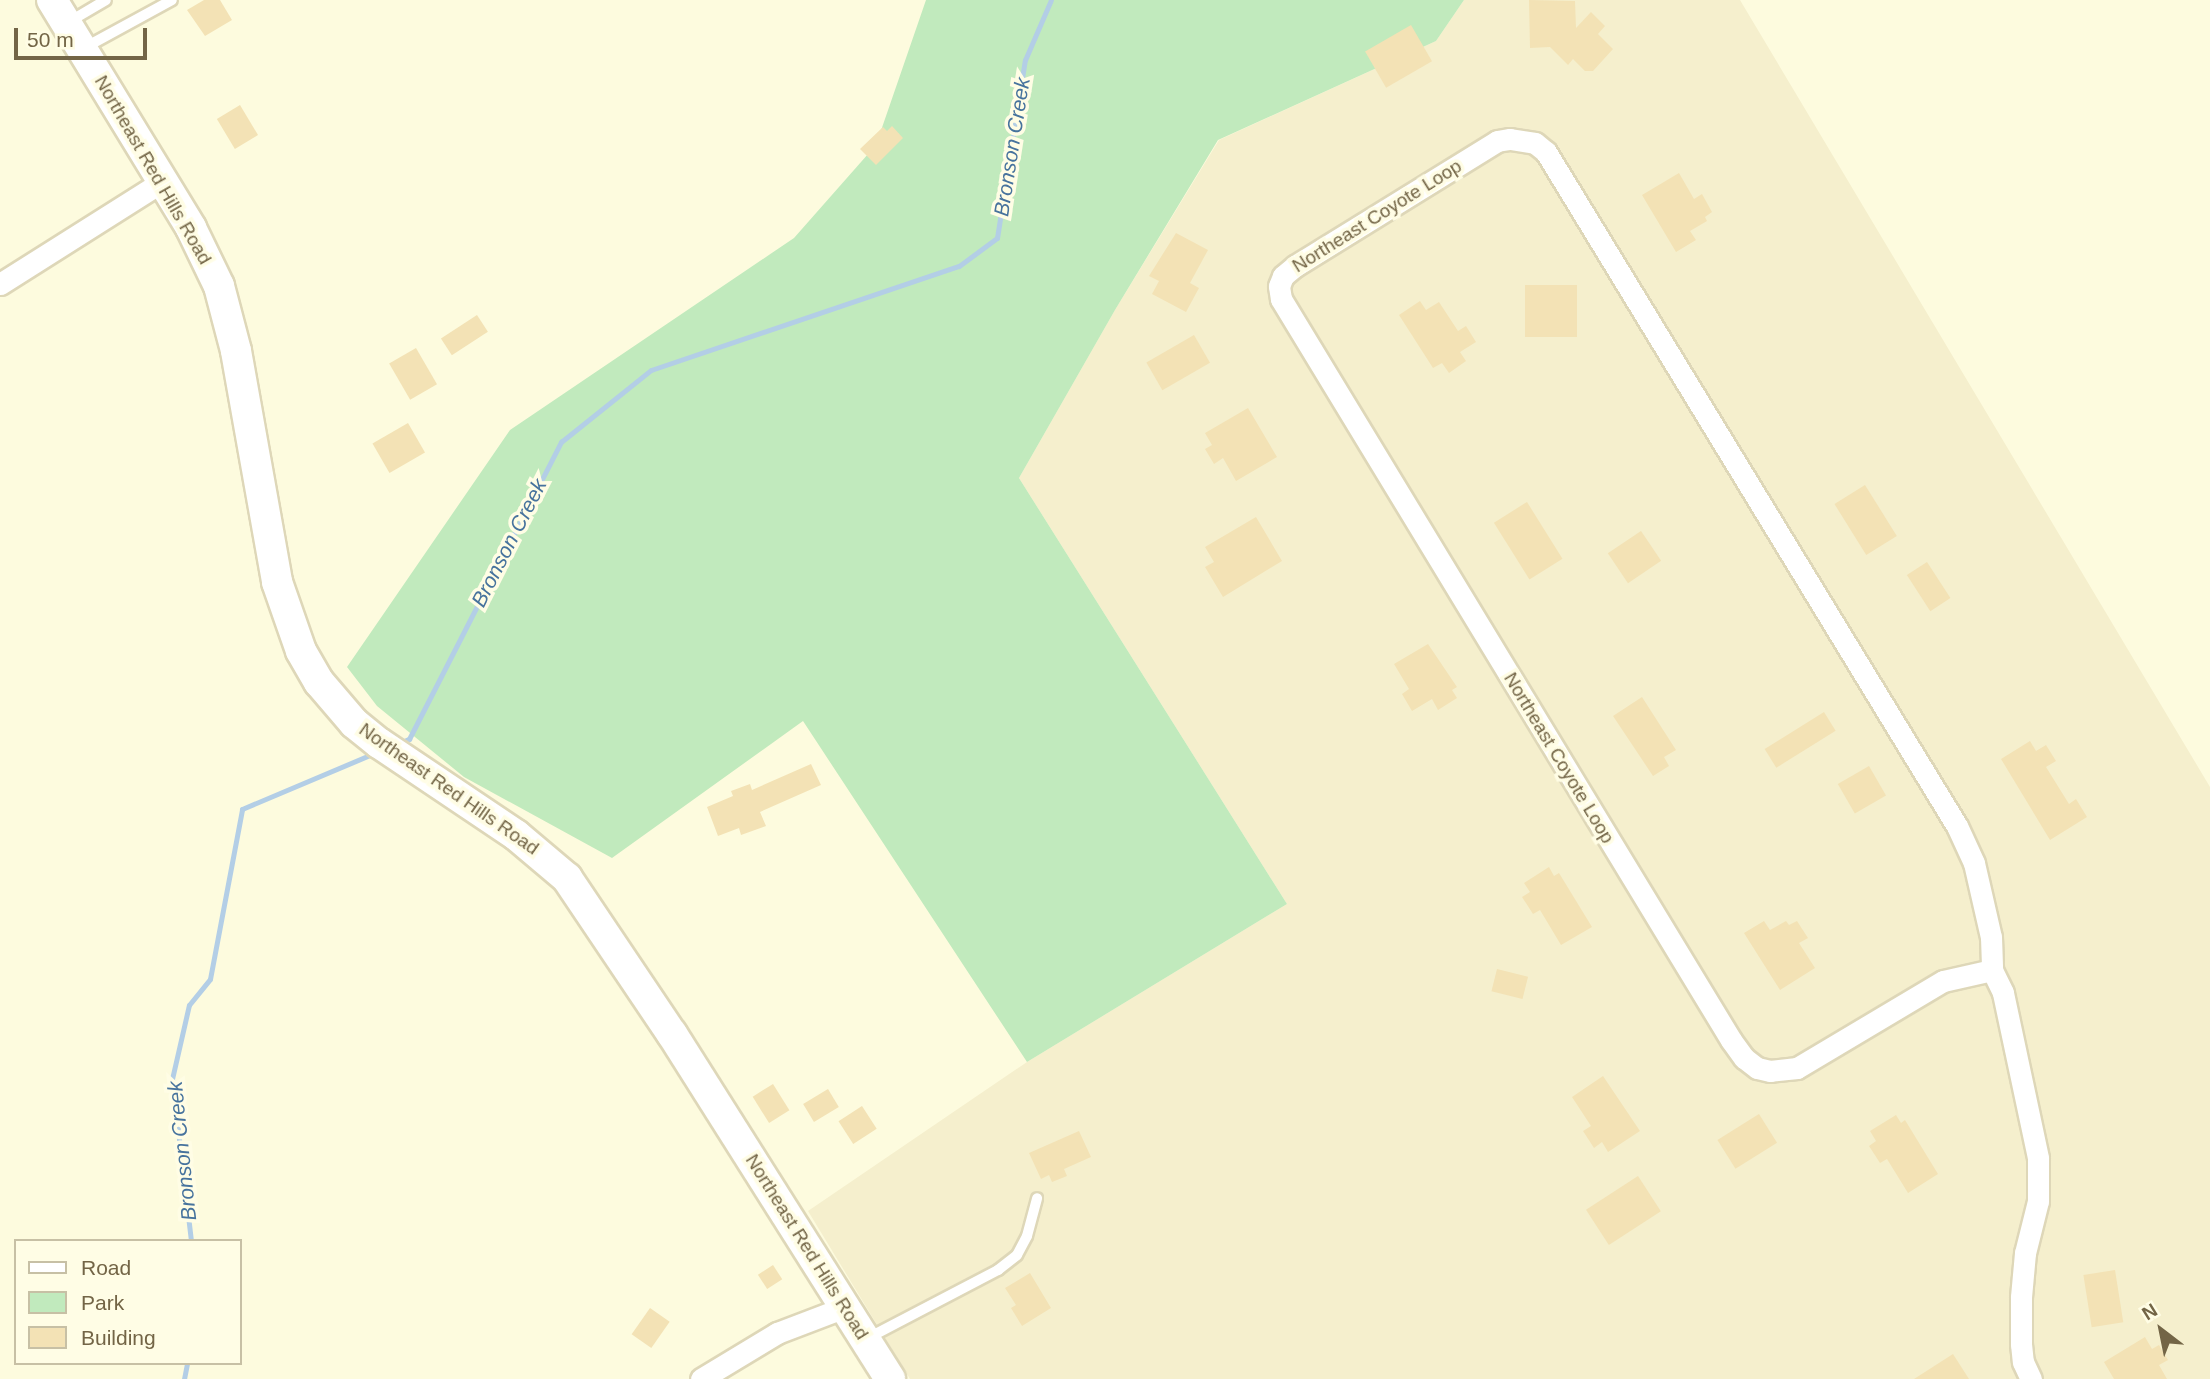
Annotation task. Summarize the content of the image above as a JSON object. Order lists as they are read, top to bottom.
{
  "streets": {
    "street": ["Northeast Red Hills Road", "Northeast Coyote Loop"]
  },
  "water": ["Bronson Creek"],
  "legend": ["Road", "Park", "Building"],
  "scale_bar": "50 m",
  "north": "top left"
}
